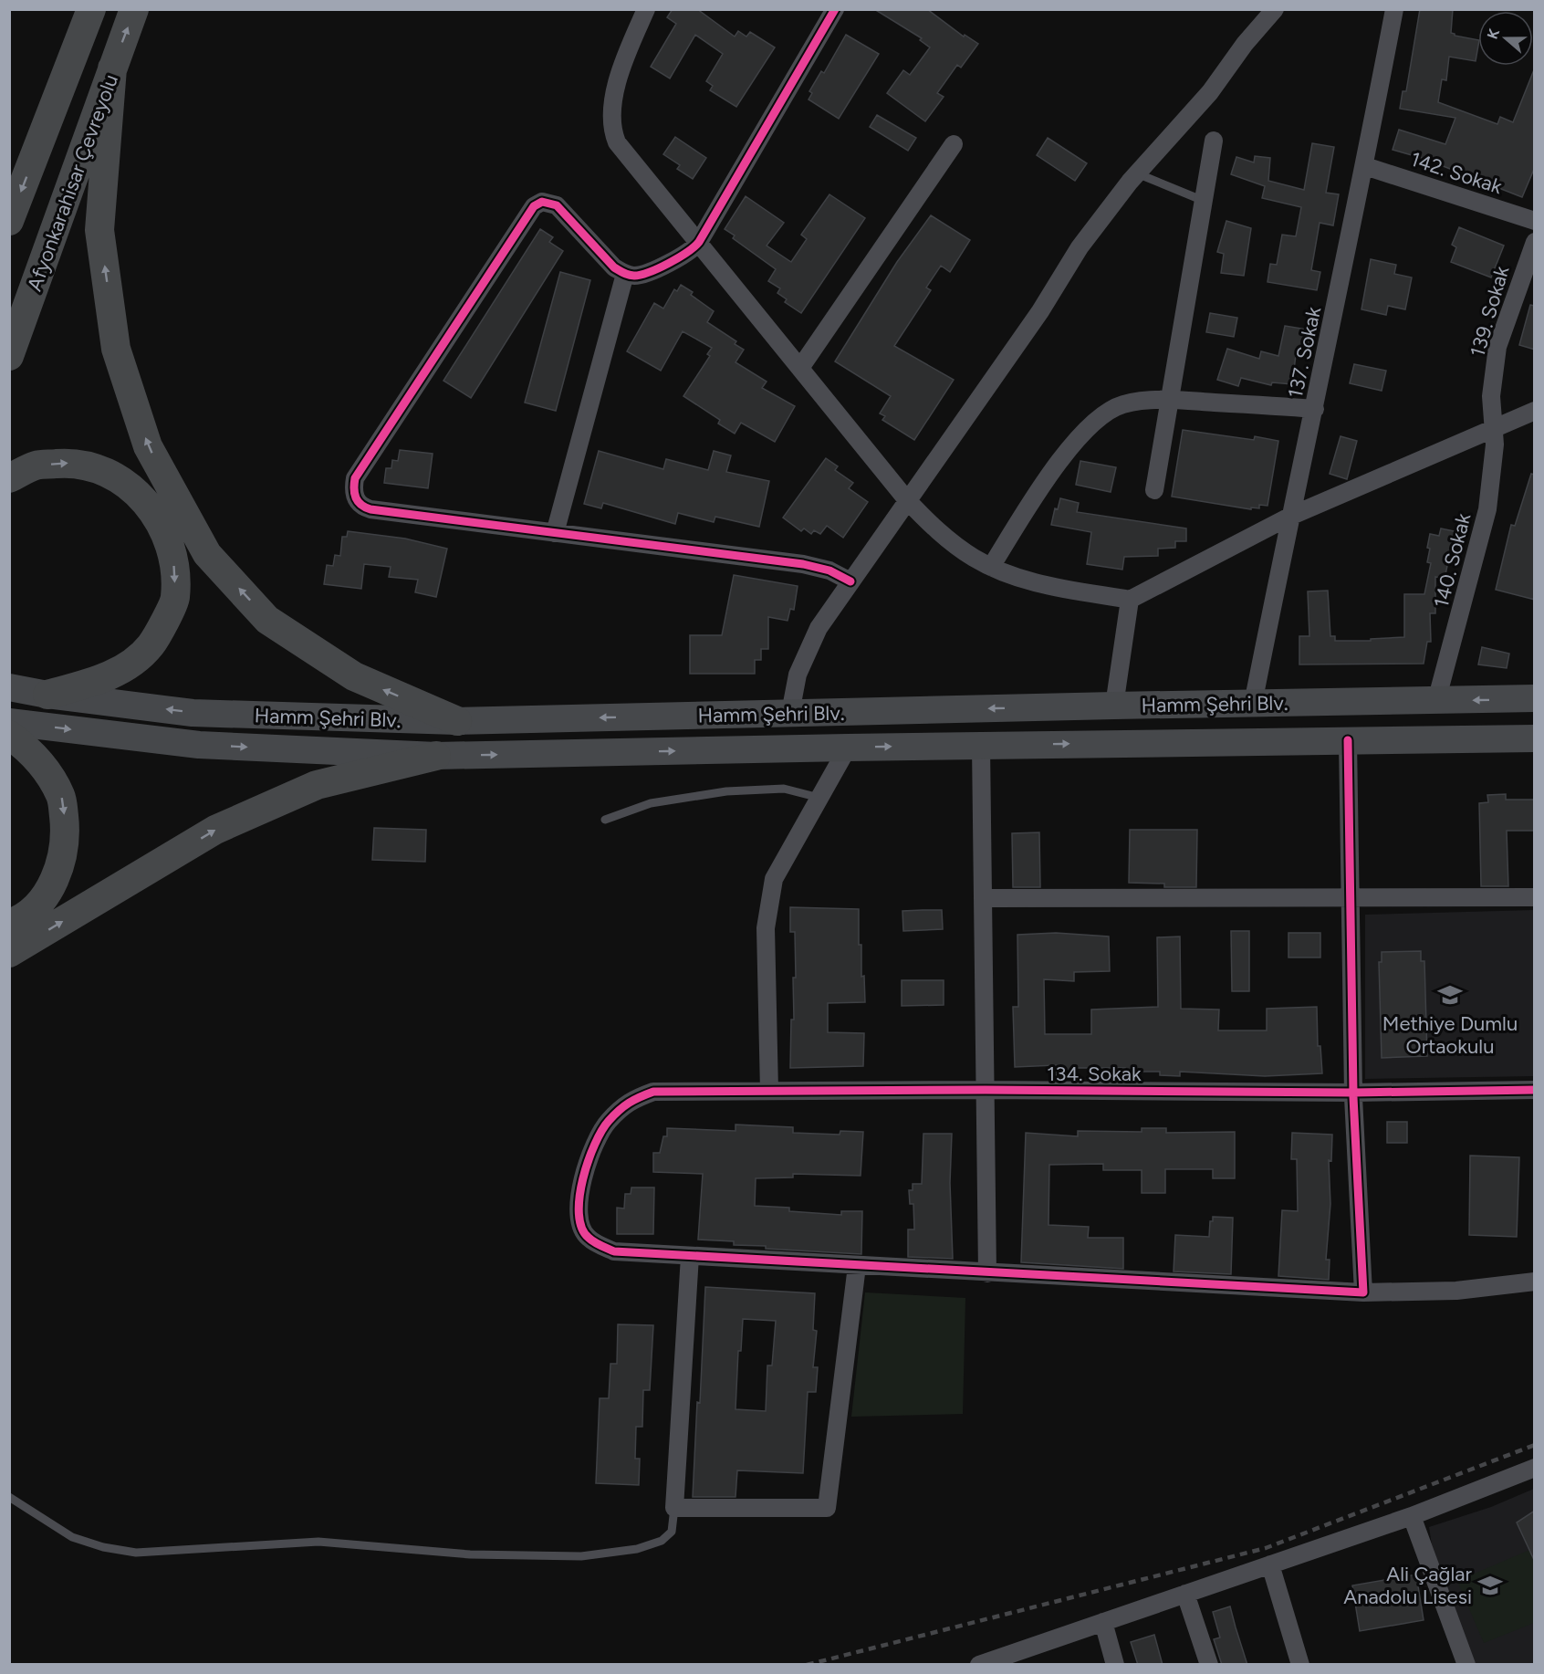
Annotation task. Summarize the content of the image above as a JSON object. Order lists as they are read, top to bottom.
{
  "streets": {
    "highway": ["Afyonkarahisar Çevreyolu"],
    "main road": ["Hamm Şehri Blv."],
    "street": [
      "142. Sokak",
      "139. Sokak",
      "137. Sokak",
      "140. Sokak",
      "134. Sokak"
    ]
  },
  "crossings": [
    ["142. Sokak", "137. Sokak"],
    ["139. Sokak", "140. Sokak"],
    ["137. Sokak", "Hamm Şehri Blv."],
    ["140. Sokak", "Hamm Şehri Blv."]
  ],
  "places": {
    "school or university": ["Methiye Dumlu Ortaokulu", "Ali Çağlar Anadolu Lisesi"]
  },
  "north": "left"
}
